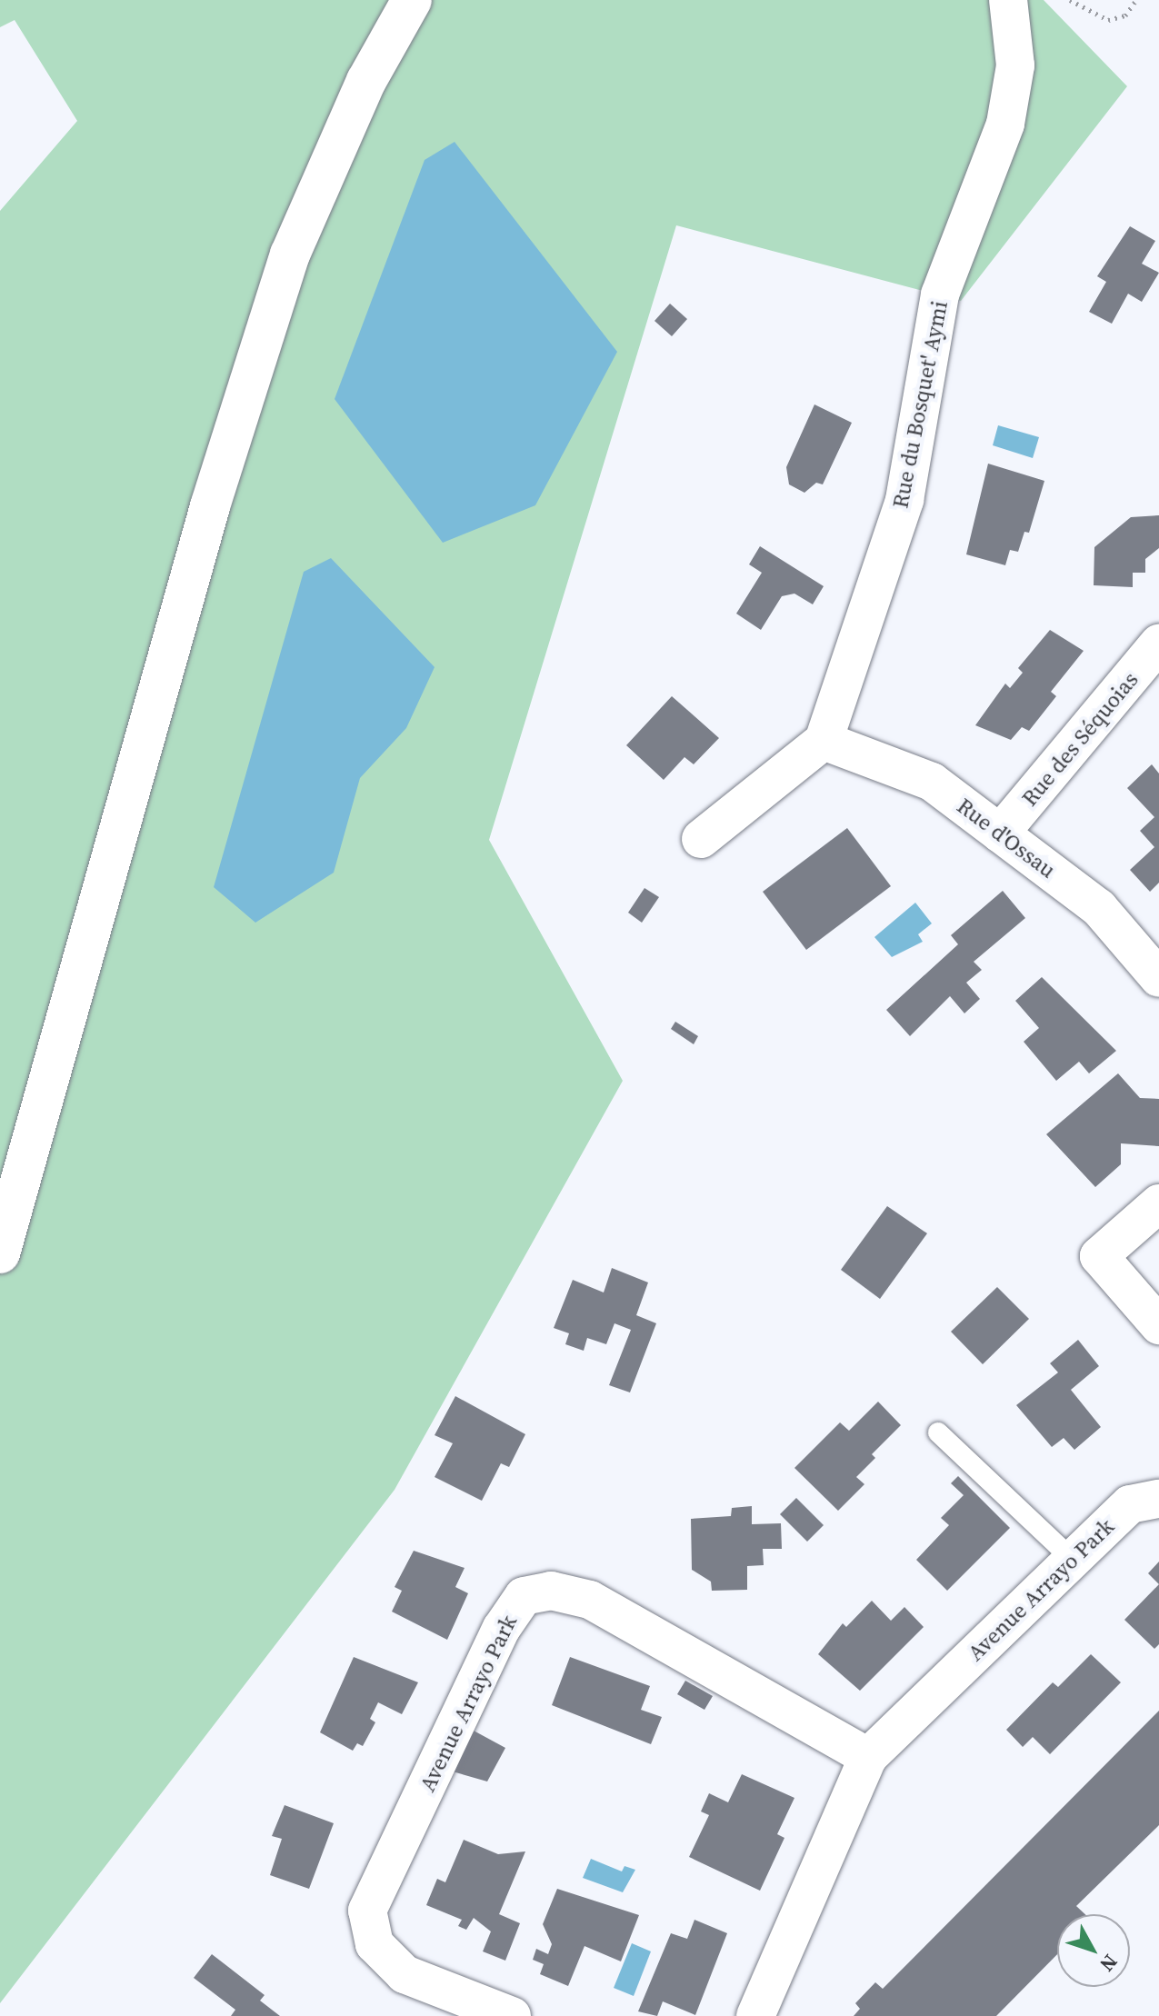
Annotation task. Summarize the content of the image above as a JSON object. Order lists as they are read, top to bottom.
{
  "streets": {
    "street": [
      "Rue du Bosquet' Aymi",
      "Rue des Séquoias",
      "Rue d'Ossau",
      "Avenue Arrayo Park"
    ]
  },
  "crossings": [
    ["Rue du Bosquet' Aymi", "Rue d'Ossau"],
    ["Rue des Séquoias", "Rue d'Ossau"]
  ],
  "north": "bottom right"
}
